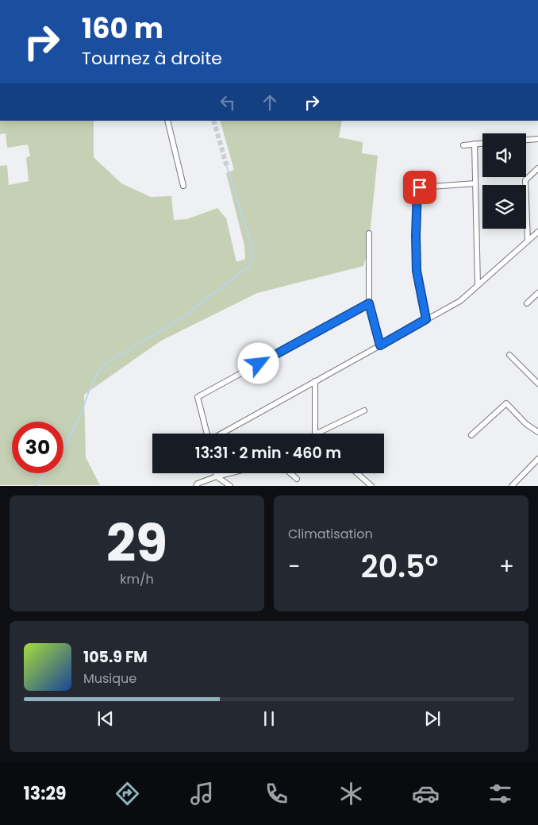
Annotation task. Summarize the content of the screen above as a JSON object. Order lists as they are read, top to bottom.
{
  "page": {
    "turn": ["160 m", "Tournez à droite"],
    "limit": "30",
    "trip": "13:31 · 2 min · 460 m",
    "tile": [
      ["29", "km/h"],
      "Climatisation"
    ],
    "heat": ["−", "20.5°", "+"],
    "song": ["105.9 FM", "Musique"],
    "tabs": "13:29"
  }
}
